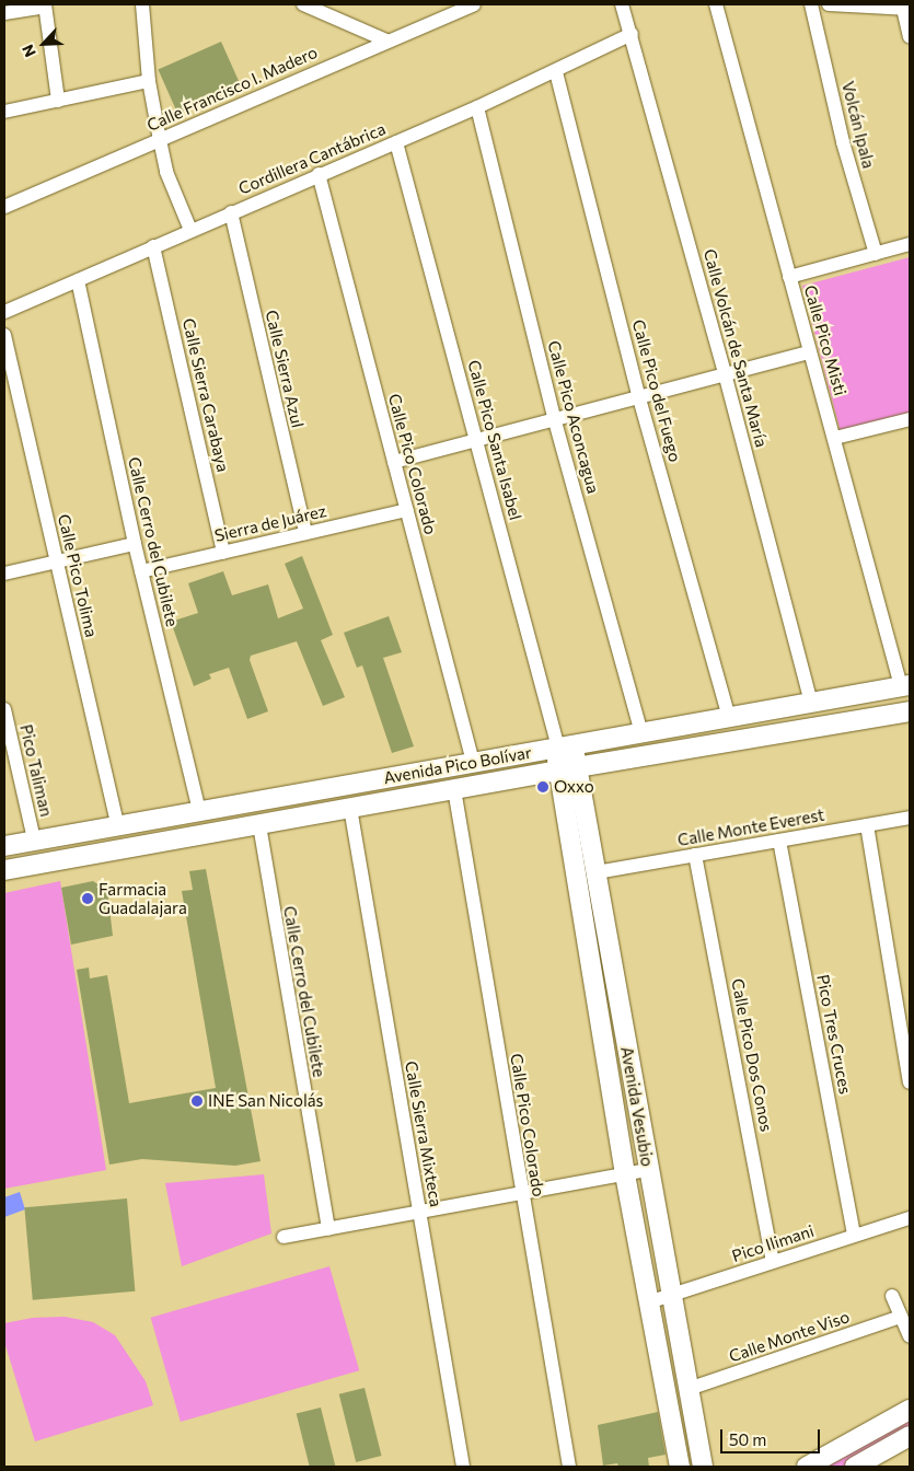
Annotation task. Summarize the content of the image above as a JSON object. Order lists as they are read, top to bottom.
{
  "streets": {
    "street": [
      "Calle Francisco I. Madero",
      "Volcán Ipala",
      "Cordillera Cantábrica",
      "Calle Pico Misti",
      "Calle Volcán de Santa María",
      "Calle Sierra Azul",
      "Calle Pico del Fuego",
      "Calle Sierra Carabaya",
      "Calle Pico Aconcagua",
      "Calle Pico Santa Isabel",
      "Calle Pico Colorado",
      "Sierra de Juárez",
      "Calle Cerro del Cubilete",
      "Calle Pico Tolima",
      "Avenida Pico Bolívar",
      "Pico Taliman",
      "Calle Monte Everest",
      "Pico Tres Cruces",
      "Calle Pico Dos Conos",
      "Avenida Vesubio",
      "Calle Sierra Mixteca",
      "Pico Ilimani",
      "Calle Monte Viso"
    ]
  },
  "crossings": [
    ["Cordillera Cantábrica", "Calle Volcán de Santa María"],
    ["Cordillera Cantábrica", "Calle Sierra Azul"],
    ["Cordillera Cantábrica", "Calle Pico del Fuego"],
    ["Cordillera Cantábrica", "Calle Sierra Carabaya"],
    ["Cordillera Cantábrica", "Calle Pico Aconcagua"],
    ["Cordillera Cantábrica", "Calle Pico Santa Isabel"],
    ["Cordillera Cantábrica", "Calle Pico Colorado"],
    ["Cordillera Cantábrica", "Calle Cerro del Cubilete"],
    ["Calle Pico Misti", "Avenida Pico Bolívar"],
    ["Calle Volcán de Santa María", "Avenida Pico Bolívar"],
    ["Calle Sierra Azul", "Sierra de Juárez"],
    ["Calle Pico del Fuego", "Avenida Pico Bolívar"],
    ["Calle Sierra Carabaya", "Sierra de Juárez"],
    ["Calle Pico Aconcagua", "Avenida Pico Bolívar"],
    ["Calle Pico Santa Isabel", "Avenida Pico Bolívar"],
    ["Calle Pico Santa Isabel", "Avenida Vesubio"],
    ["Calle Pico Colorado", "Sierra de Juárez"],
    ["Calle Pico Colorado", "Avenida Pico Bolívar"],
    ["Sierra de Juárez", "Calle Cerro del Cubilete"],
    ["Calle Cerro del Cubilete", "Avenida Pico Bolívar"],
    ["Calle Pico Tolima", "Avenida Pico Bolívar"],
    ["Avenida Pico Bolívar", "Pico Taliman"],
    ["Avenida Pico Bolívar", "Avenida Vesubio"],
    ["Avenida Pico Bolívar", "Calle Sierra Mixteca"],
    ["Calle Monte Everest", "Pico Tres Cruces"],
    ["Calle Monte Everest", "Calle Pico Dos Conos"],
    ["Calle Monte Everest", "Avenida Vesubio"],
    ["Pico Tres Cruces", "Pico Ilimani"],
    ["Calle Pico Dos Conos", "Pico Ilimani"],
    ["Avenida Vesubio", "Pico Ilimani"],
    ["Avenida Vesubio", "Calle Monte Viso"]
  ],
  "places": ["Oxxo", "Farmacia Guadalajara", "INE San Nicolás"],
  "scale_bar": "50 m",
  "north": "bottom left"
}
